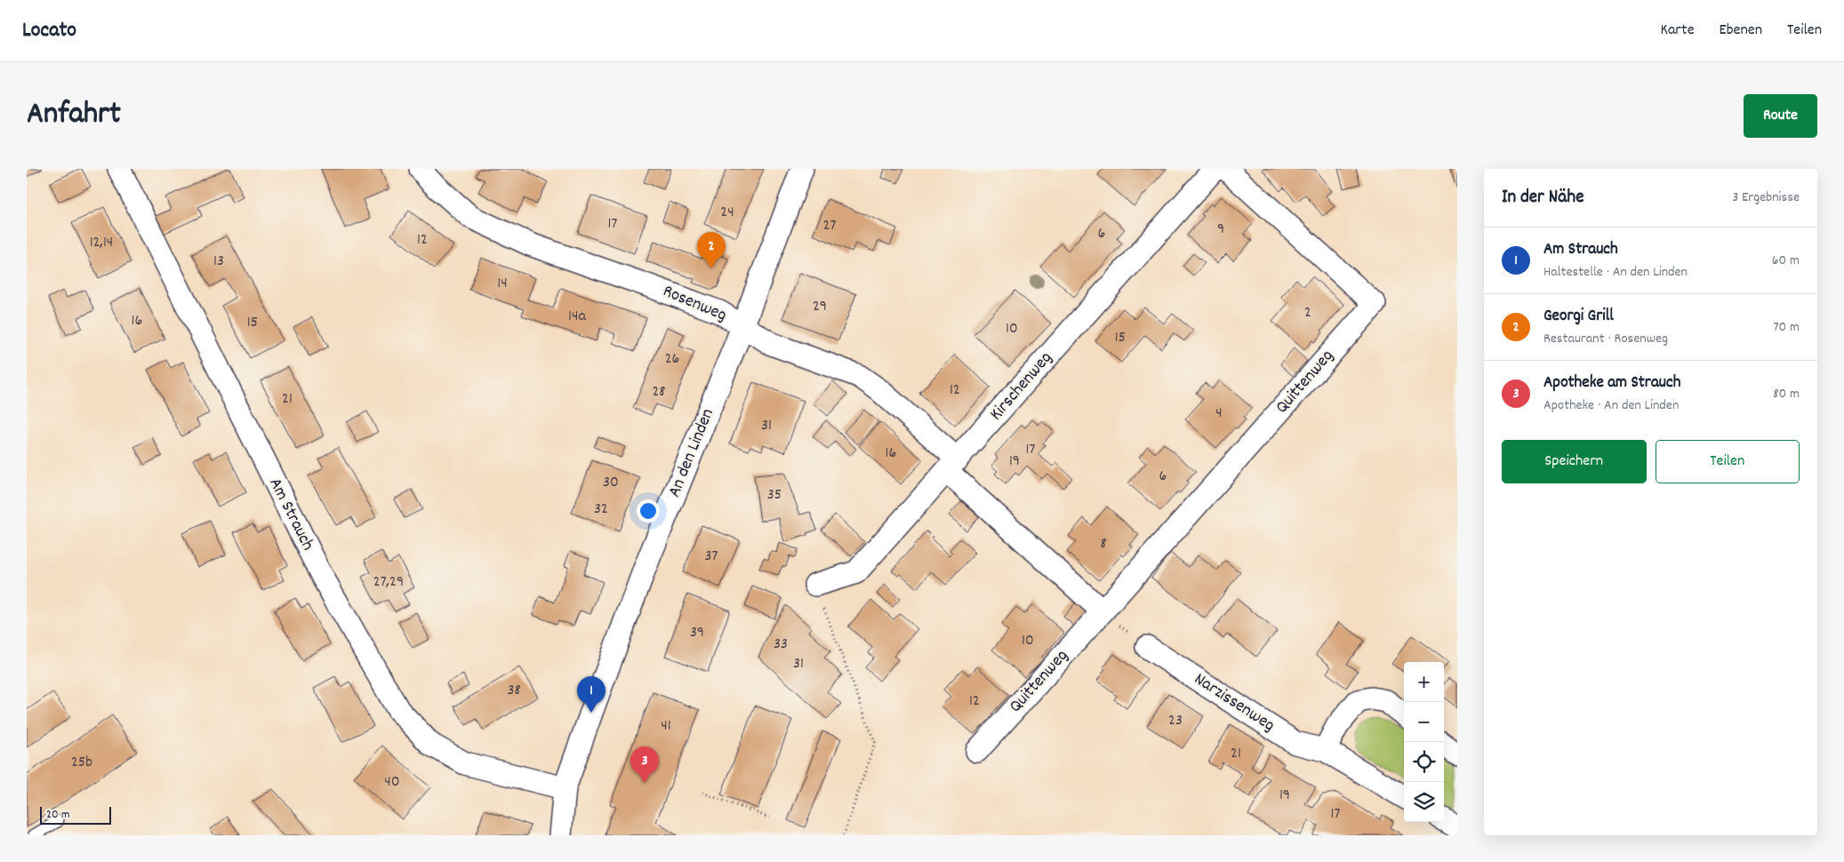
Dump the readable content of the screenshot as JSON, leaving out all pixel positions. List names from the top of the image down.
{
  "streets": {
    "street": [
      "Rosenweg",
      "Quittenweg",
      "Kirschenweg",
      "An den Linden",
      "Am Strauch",
      "Narzissenweg"
    ]
  },
  "crossings": [
    ["Rosenweg", "Kirschenweg"],
    ["Rosenweg", "An den Linden"],
    ["An den Linden", "Am Strauch"]
  ],
  "house_numbers": [
    "24",
    "17",
    "27",
    "9",
    "6",
    "12",
    "12,14",
    "13",
    "14",
    "29",
    "2",
    "14a",
    "16",
    "15",
    "10",
    "15",
    "26",
    "12",
    "28",
    "21",
    "4",
    "31",
    "17",
    "16",
    "19",
    "6",
    "30",
    "35",
    "32",
    "8",
    "37",
    "27,29",
    "39",
    "10",
    "33",
    "31",
    "38",
    "12",
    "23",
    "41",
    "21",
    "25b",
    "40",
    "19",
    "17"
  ],
  "scale_bar": "20 m",
  "page": {
    "header": "Locato",
    "nav": ["Karte", "Ebenen", "Teilen"],
    "title": "Anfahrt",
    "buttons": [
      "Route",
      ["Speichern", "Teilen"]
    ],
    "heading": ["In der Nähe", "3 Ergebnisse"],
    "list": [
      {
        "mark": "1",
        "name": "Am Strauch",
        "note": "Haltestelle · An den Linden",
        "value": "60 m"
      },
      {
        "mark": "2",
        "name": "Georgi Grill",
        "note": "Restaurant · Rosenweg",
        "value": "70 m"
      },
      {
        "mark": "3",
        "name": "Apotheke am Strauch",
        "note": "Apotheke · An den Linden",
        "value": "80 m"
      }
    ],
    "pins": ["2", "1", "3"],
    "map_buttons": ["+", "−"],
    "scale": "20 m"
  }
}
